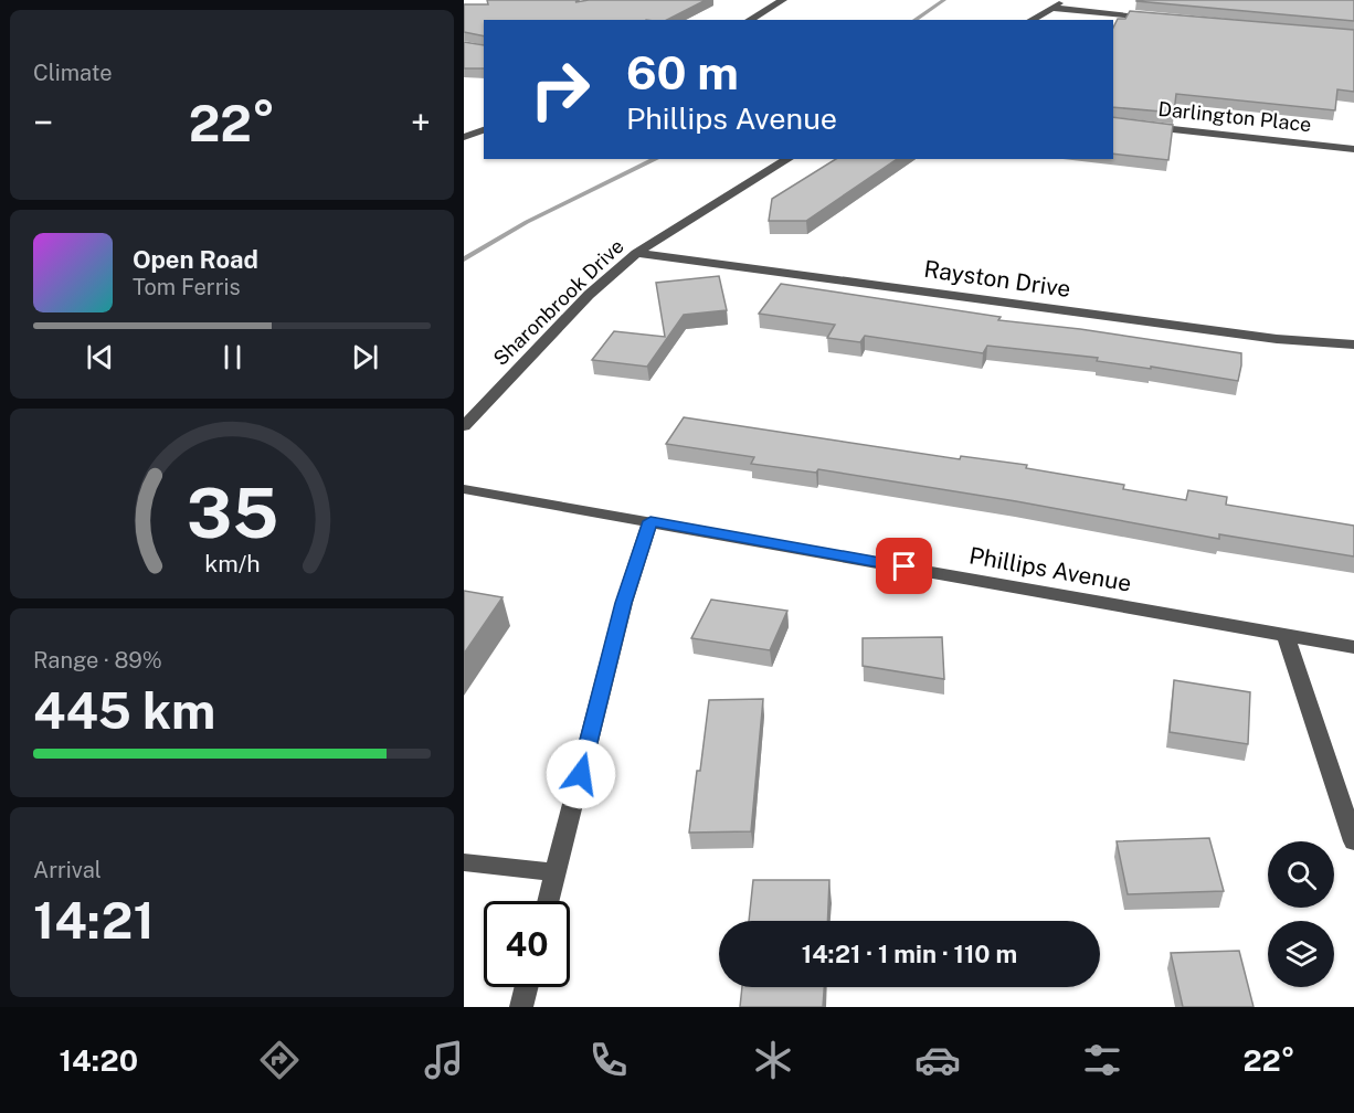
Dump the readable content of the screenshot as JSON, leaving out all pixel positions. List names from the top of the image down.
{
  "streets": {
    "street": [
      "Darlington Place",
      "Rayston Drive",
      "Sharonbrook Drive",
      "Phillips Avenue"
    ]
  },
  "crossings": [
    ["Rayston Drive", "Sharonbrook Drive"]
  ],
  "page": {
    "tile": [
      "Climate",
      ["Range · 89%", "445 km"],
      ["Arrival", "14:21"]
    ],
    "turn": ["60 m", "Phillips Avenue"],
    "heat": ["−", "22°", "+"],
    "song": ["Open Road", "Tom Ferris"],
    "limit": "40",
    "trip": "14:21 · 1 min · 110 m",
    "tabs": ["14:20", "22°"],
    "gauge": ["35", "km/h"]
  }
}
